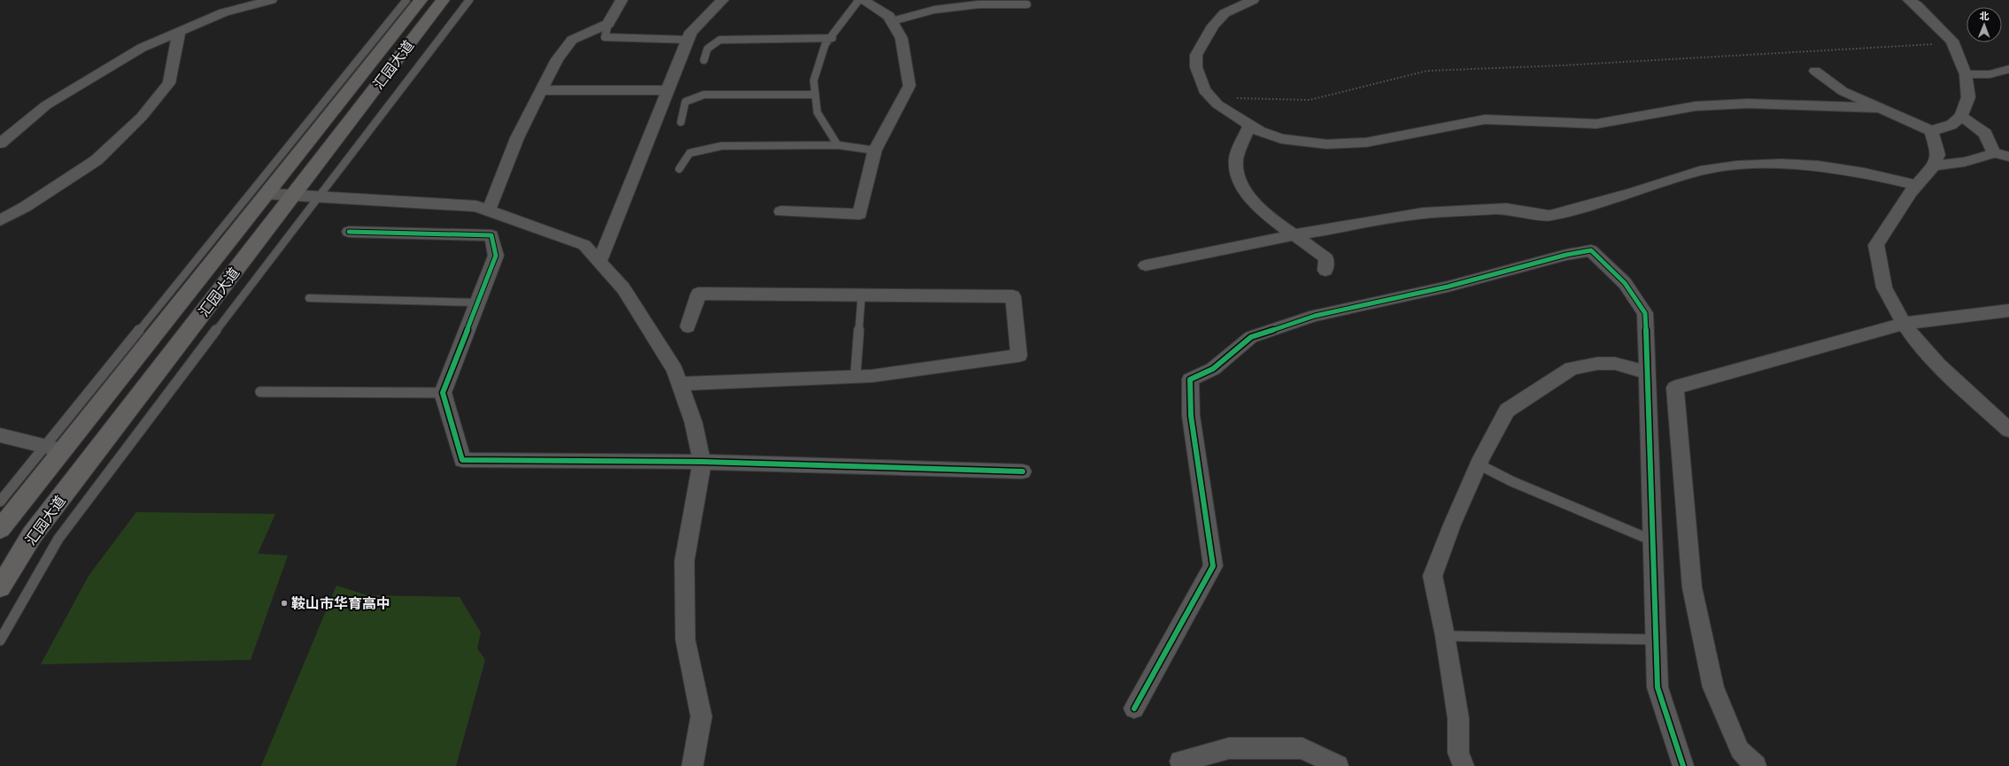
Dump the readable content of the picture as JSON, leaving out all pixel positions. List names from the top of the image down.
{
  "streets": {
    "main road": ["汇园大道"]
  },
  "places": ["鞍山市华育高中"],
  "north": "top"
}
